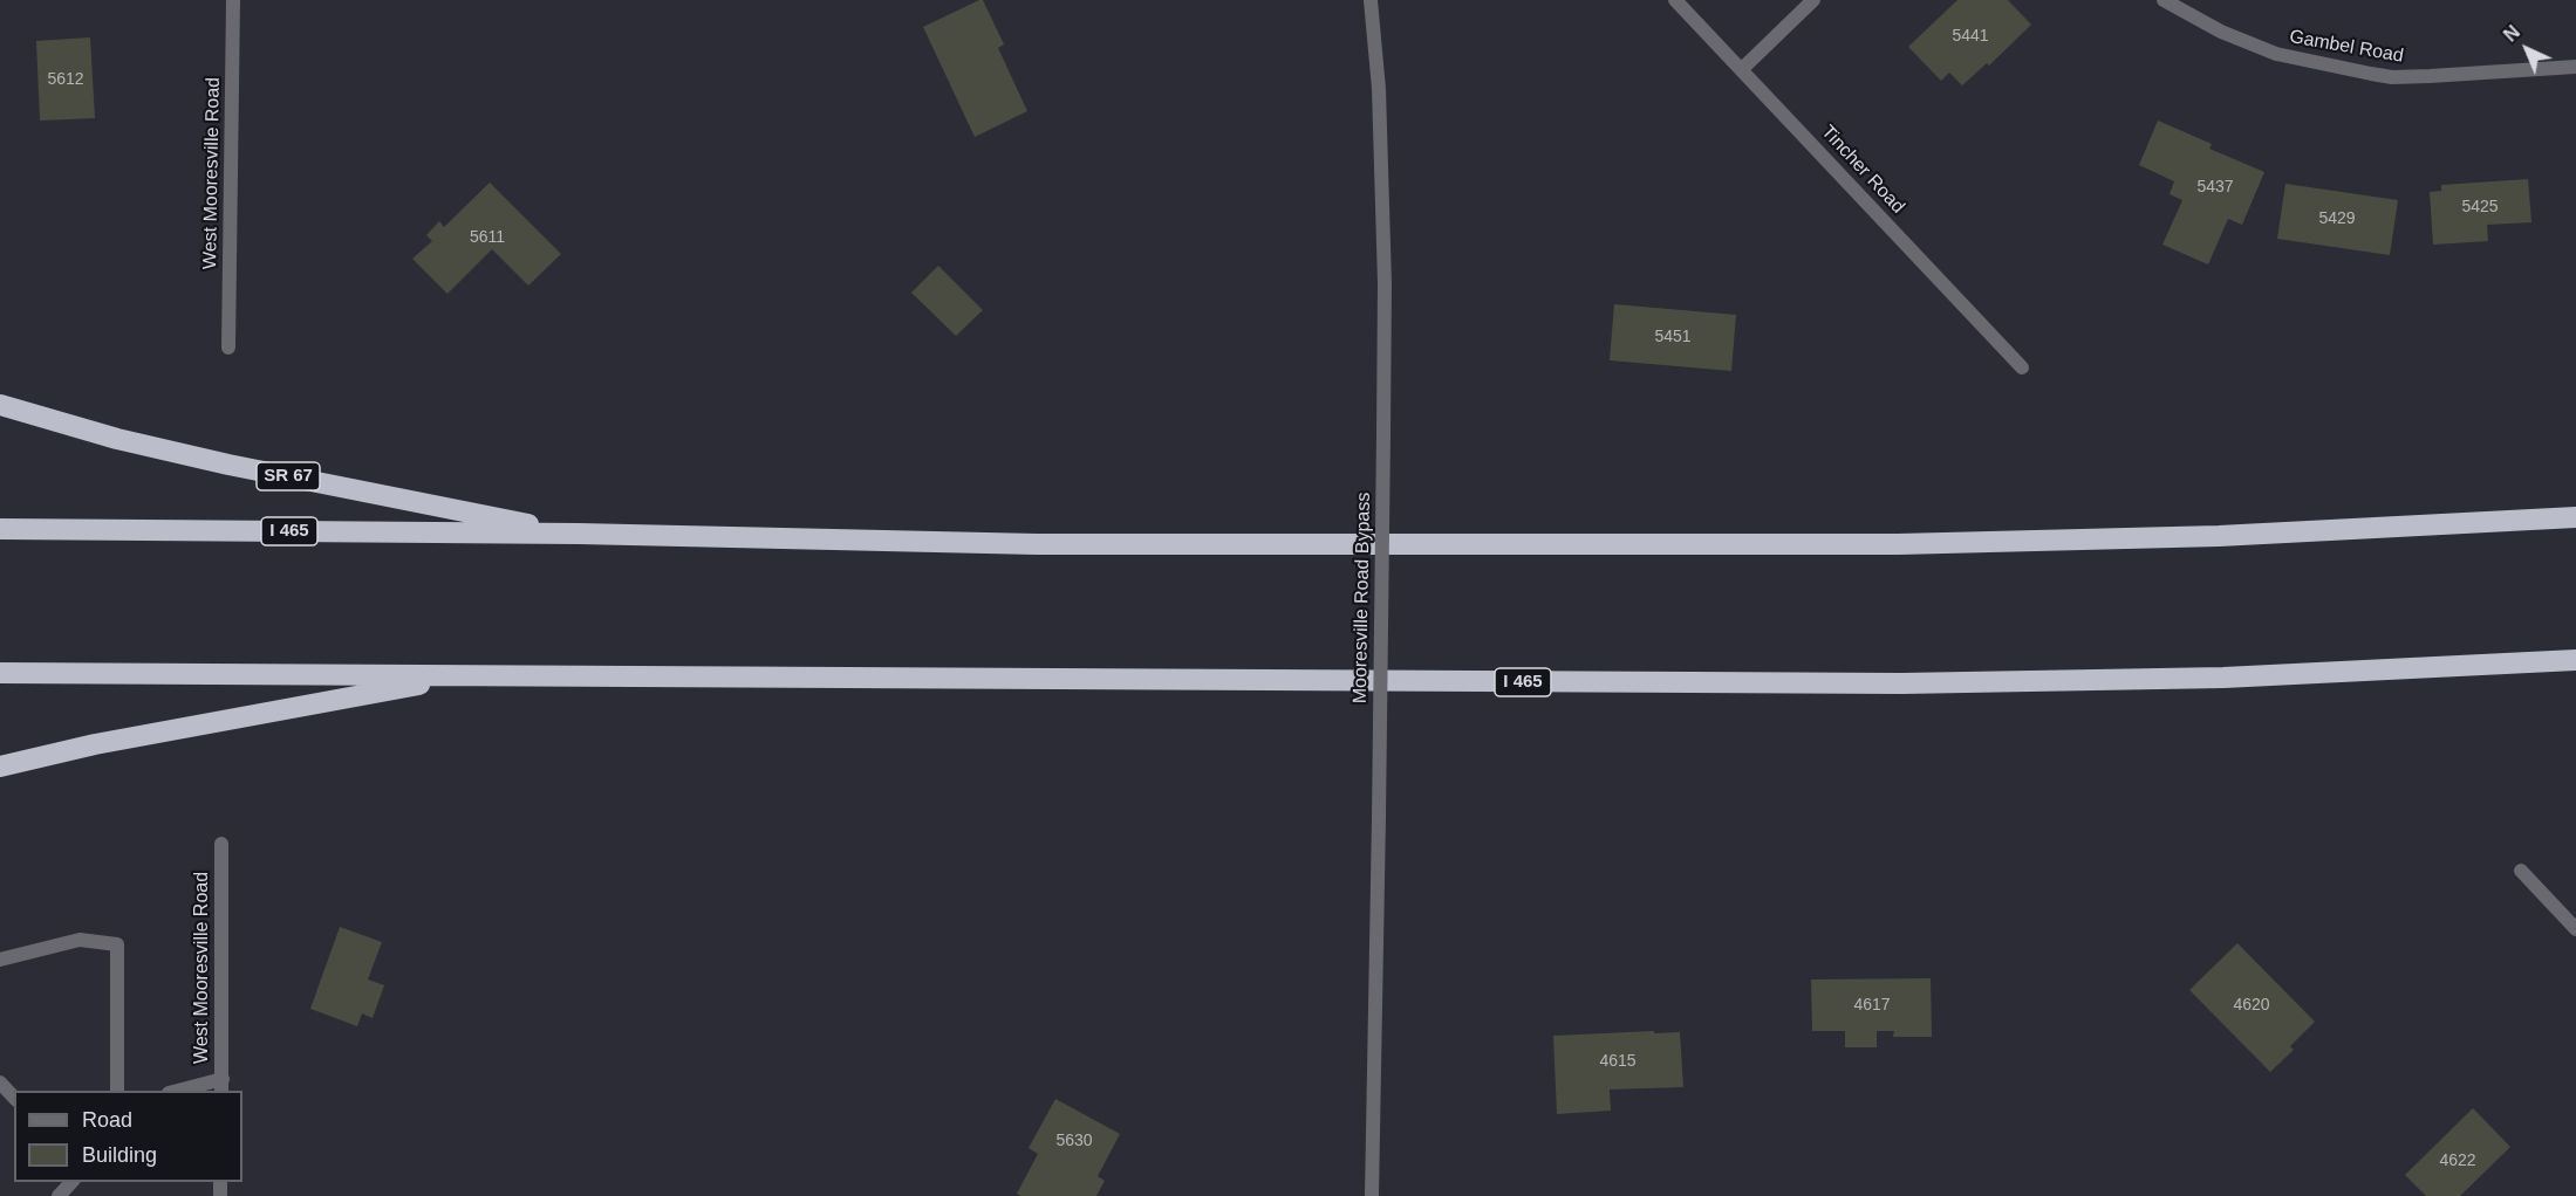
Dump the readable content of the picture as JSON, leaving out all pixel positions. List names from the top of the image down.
{
  "streets": {
    "highway": ["SR 67", "I 465"],
    "street": [
      "Gambel Road",
      "Tincher Road",
      "West Mooresville Road",
      "Mooresville Road Bypass"
    ]
  },
  "crossings": [
    ["SR 67", "I 465"]
  ],
  "house_numbers": [
    "5441",
    "5612",
    "5437",
    "5425",
    "5429",
    "5611",
    "5451",
    "4617",
    "4620",
    "4615",
    "5630",
    "4622"
  ],
  "legend": ["Road", "Building"],
  "north": "top left"
}
